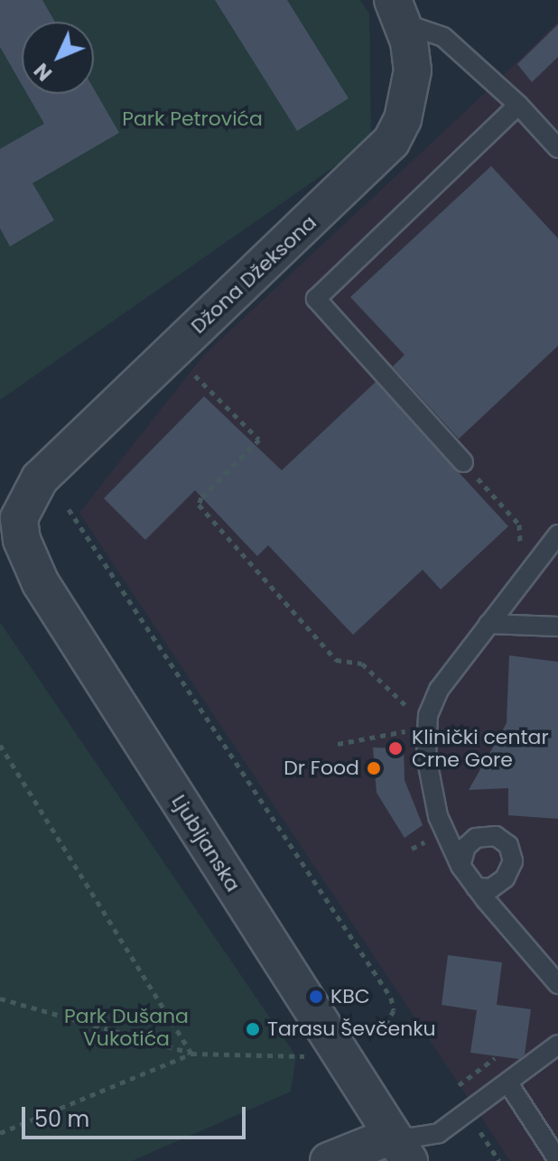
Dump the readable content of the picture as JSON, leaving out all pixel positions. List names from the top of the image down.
{
  "streets": {
    "street": ["Džona Džeksona", "Ljubljanska"]
  },
  "crossings": [
    ["Džona Džeksona", "Ljubljanska"]
  ],
  "parks": ["Park Petrovića", "Park Dušana Vukotića"],
  "places": [
    "Klinički centar Crne Gore",
    "Dr Food",
    "KBC",
    "Tarasu Ševčenku"
  ],
  "scale_bar": "50 m",
  "north": "bottom left"
}
